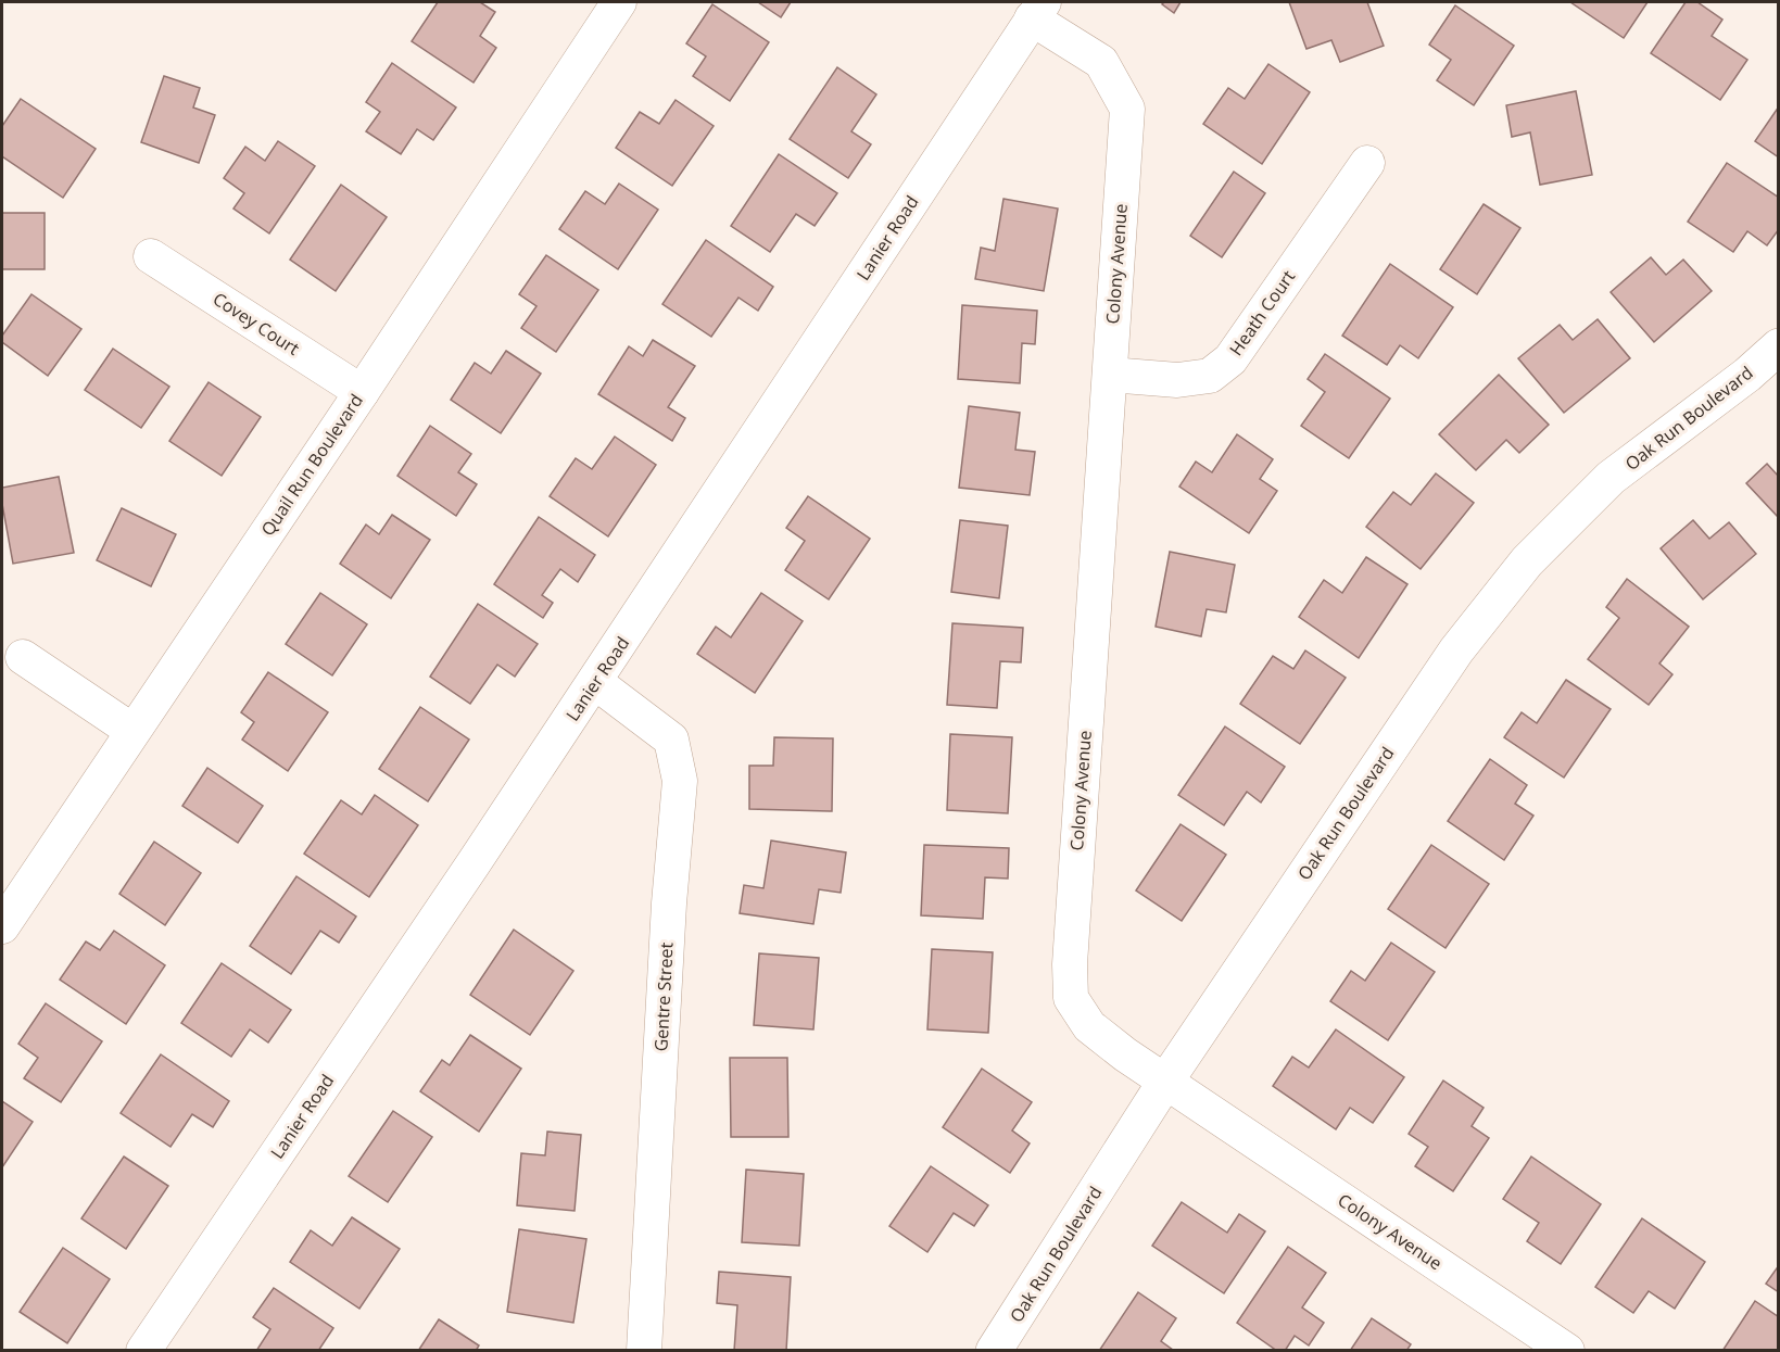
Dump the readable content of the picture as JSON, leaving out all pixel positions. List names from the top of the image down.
{
  "streets": {
    "street": [
      "Lanier Road",
      "Colony Avenue",
      "Heath Court",
      "Covey Court",
      "Oak Run Boulevard",
      "Quail Run Boulevard",
      "Gentre Street"
    ]
  },
  "crossings": [
    ["Lanier Road", "Colony Avenue"],
    ["Lanier Road", "Gentre Street"],
    ["Colony Avenue", "Heath Court"],
    ["Colony Avenue", "Oak Run Boulevard"],
    ["Covey Court", "Quail Run Boulevard"]
  ]
}
